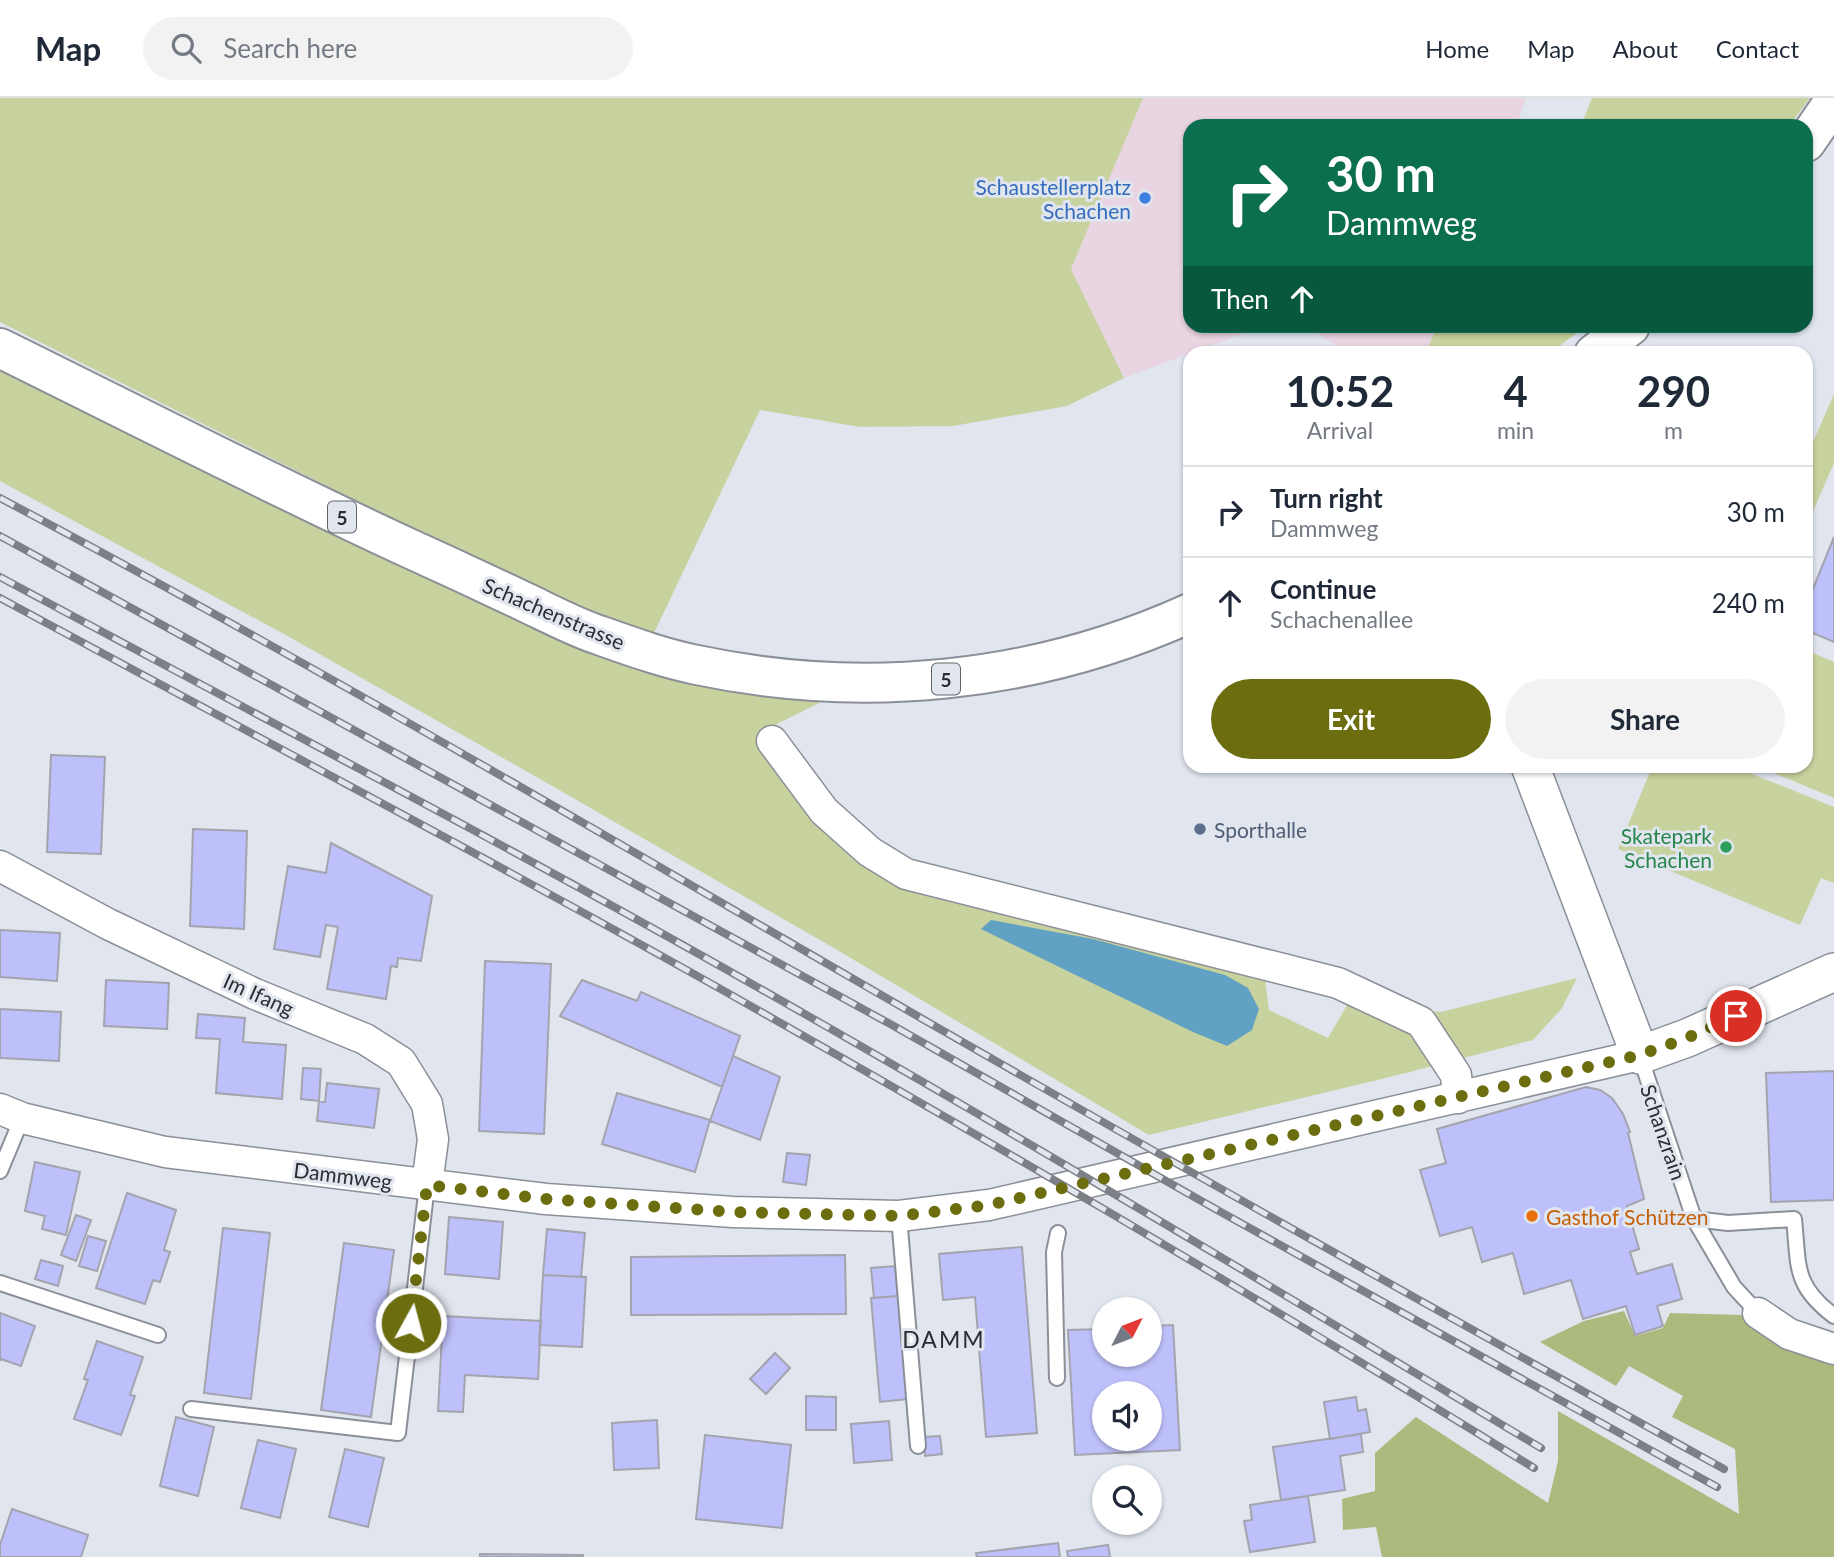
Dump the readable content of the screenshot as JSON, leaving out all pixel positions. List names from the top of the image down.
{
  "streets": {
    "main road": ["5", "Schachenstrasse"],
    "street": ["Im Ifang", "Schanzrain", "Dammweg"]
  },
  "crossings": [
    ["Im Ifang", "Dammweg"],
    ["Schanzrain", "Dammweg"]
  ],
  "districts": ["DAMM"],
  "places": [
    "Schaustellerplatz Schachen",
    "Sporthalle",
    "Skatepark Schachen",
    "Gasthof Schützen"
  ],
  "north": "top right",
  "page": {
    "header": "Map",
    "search": "Search here",
    "nav": [
      "Home",
      "Map",
      "About",
      "Contact"
    ],
    "turn": ["30 m", "Dammweg"],
    "then": "Then",
    "eta": [
      "10:52",
      "Arrival",
      "4",
      "min",
      "290",
      "m"
    ],
    "list": [
      {
        "name": "Turn right",
        "note": "Dammweg",
        "value": "30 m"
      },
      {
        "name": "Continue",
        "note": "Schachenallee",
        "value": "240 m"
      }
    ],
    "buttons": ["Exit", "Share"]
  }
}
